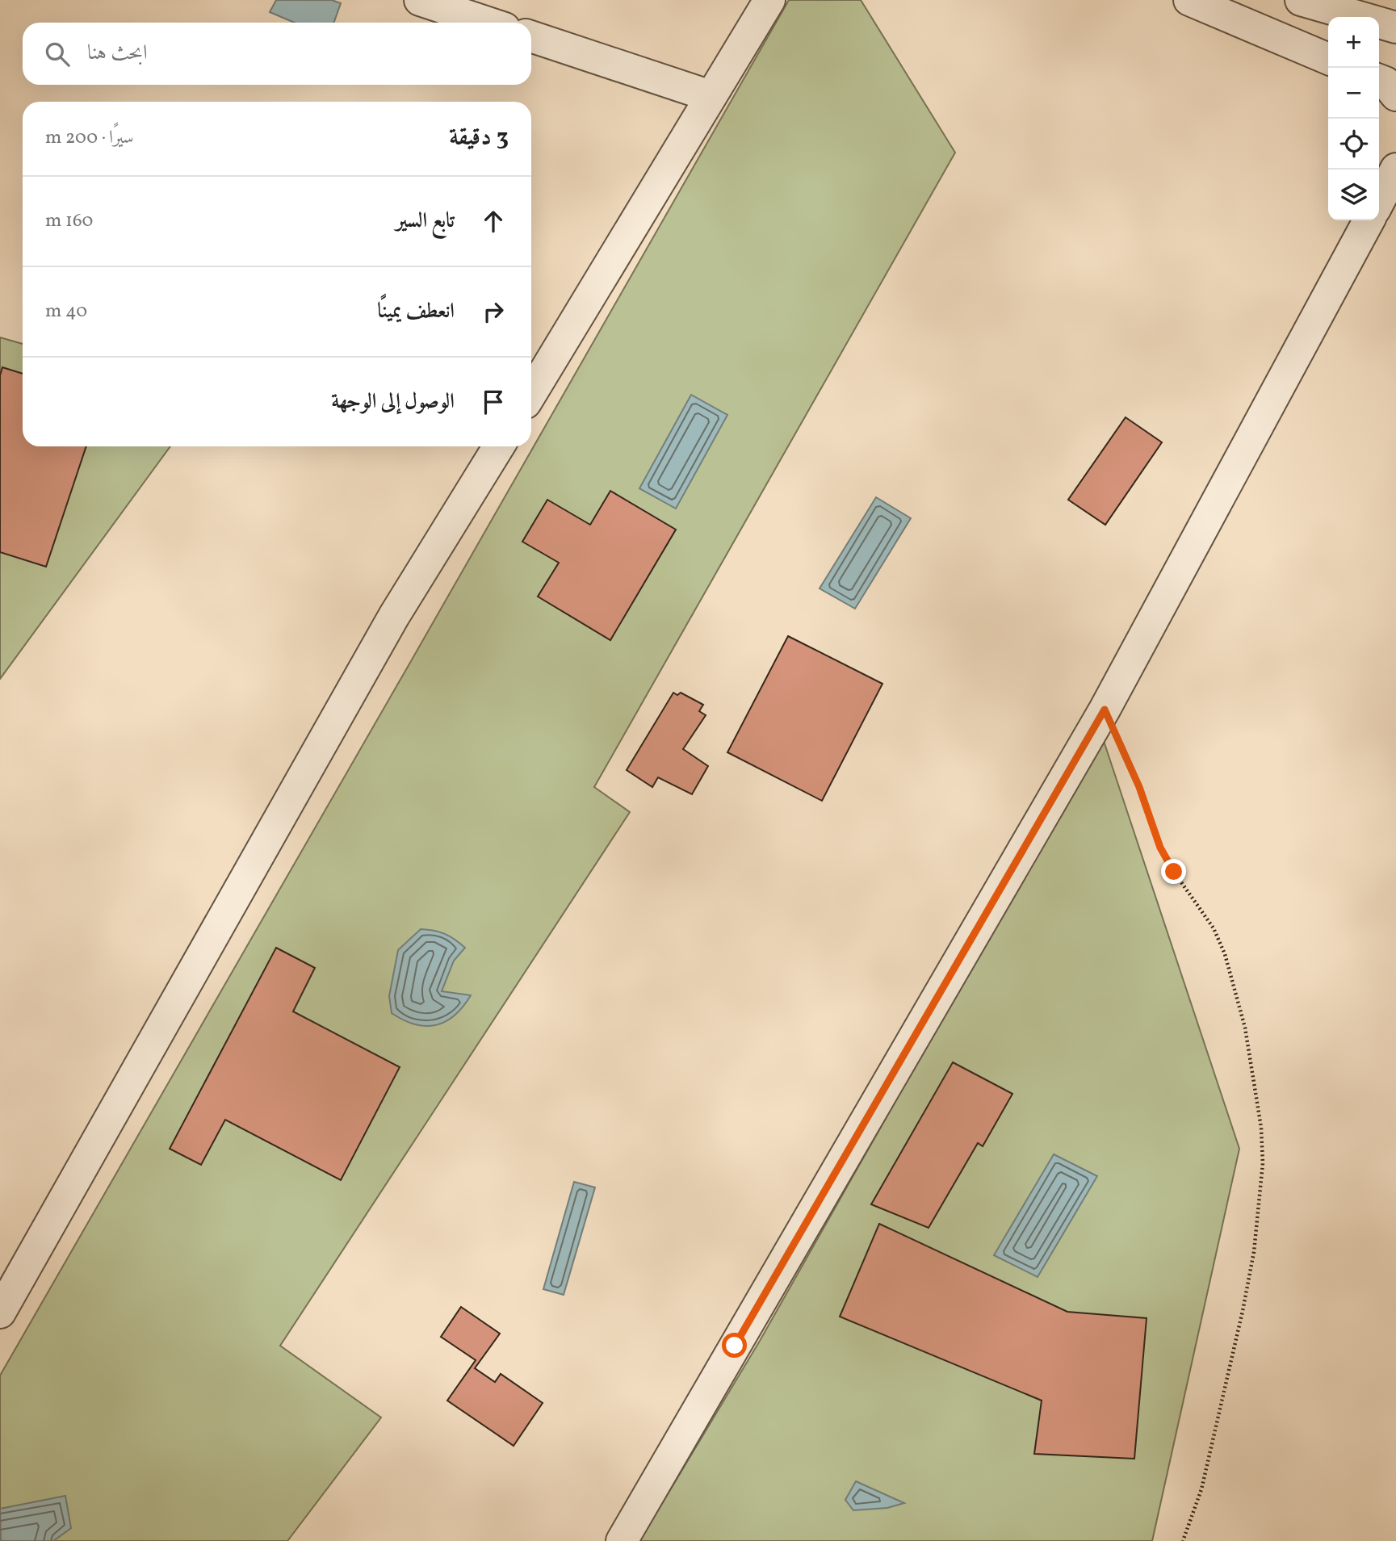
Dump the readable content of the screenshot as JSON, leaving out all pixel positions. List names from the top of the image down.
{
  "page": {
    "map_buttons": ["+", "−"],
    "search": "ابحث هنا",
    "heading": ["3 دقيقة", "سيرًا · 200 m"],
    "list": [
      ["تابع السير", "160 m"],
      ["انعطف يمينًا", "40 m"],
      "الوصول إلى الوجهة"
    ]
  }
}
